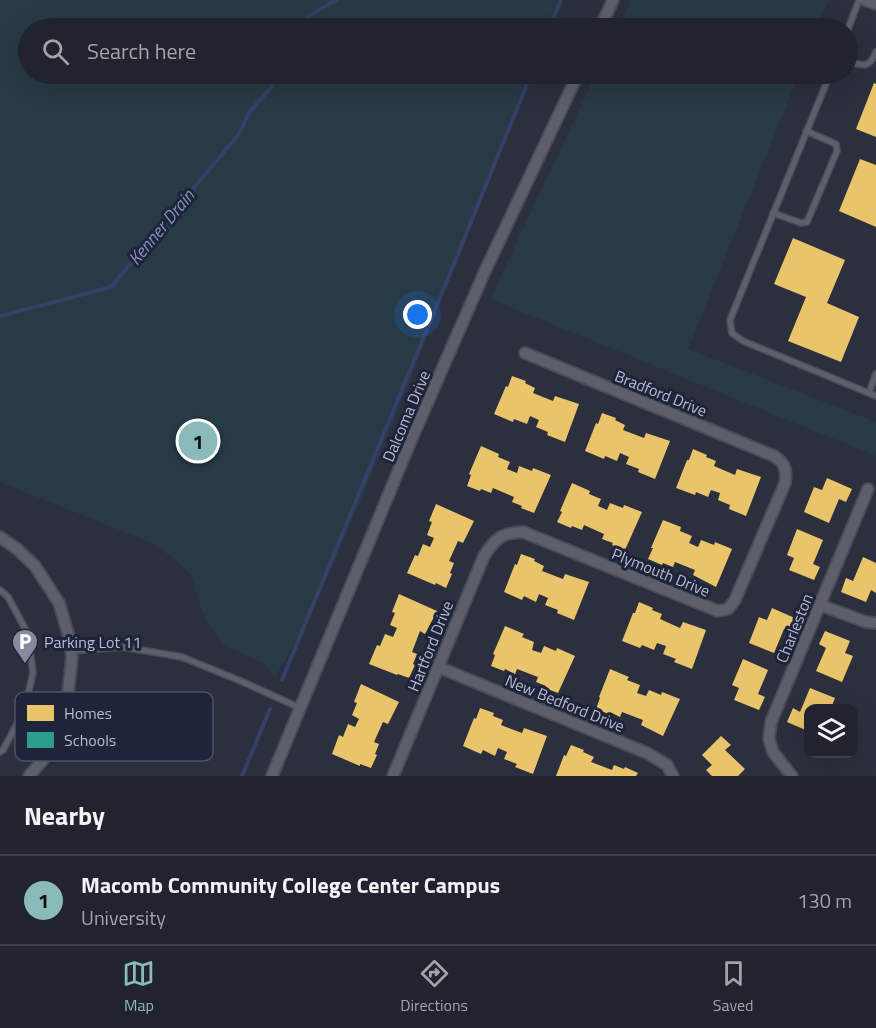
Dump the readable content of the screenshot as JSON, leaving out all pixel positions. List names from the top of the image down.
{
  "streets": {
    "street": [
      "Bradford Drive",
      "Dalcoma Drive",
      "Plymouth Drive",
      "Charleston",
      "Hartford Drive",
      "New Bedford Drive"
    ]
  },
  "crossings": [
    ["Bradford Drive", "Plymouth Drive"],
    ["Plymouth Drive", "Hartford Drive"],
    ["Hartford Drive", "New Bedford Drive"]
  ],
  "water": ["Kenner Drain"],
  "places": {
    "parking": ["Parking Lot 11"]
  },
  "legend": ["Homes", "Schools"],
  "page": {
    "search": "Search here",
    "pins": "1",
    "heading": "Nearby",
    "list": [
      {
        "mark": "1",
        "name": "Macomb Community College Center Campus",
        "note": "University",
        "value": "130 m"
      }
    ],
    "nav": ["Map", "Directions", "Saved"]
  }
}
